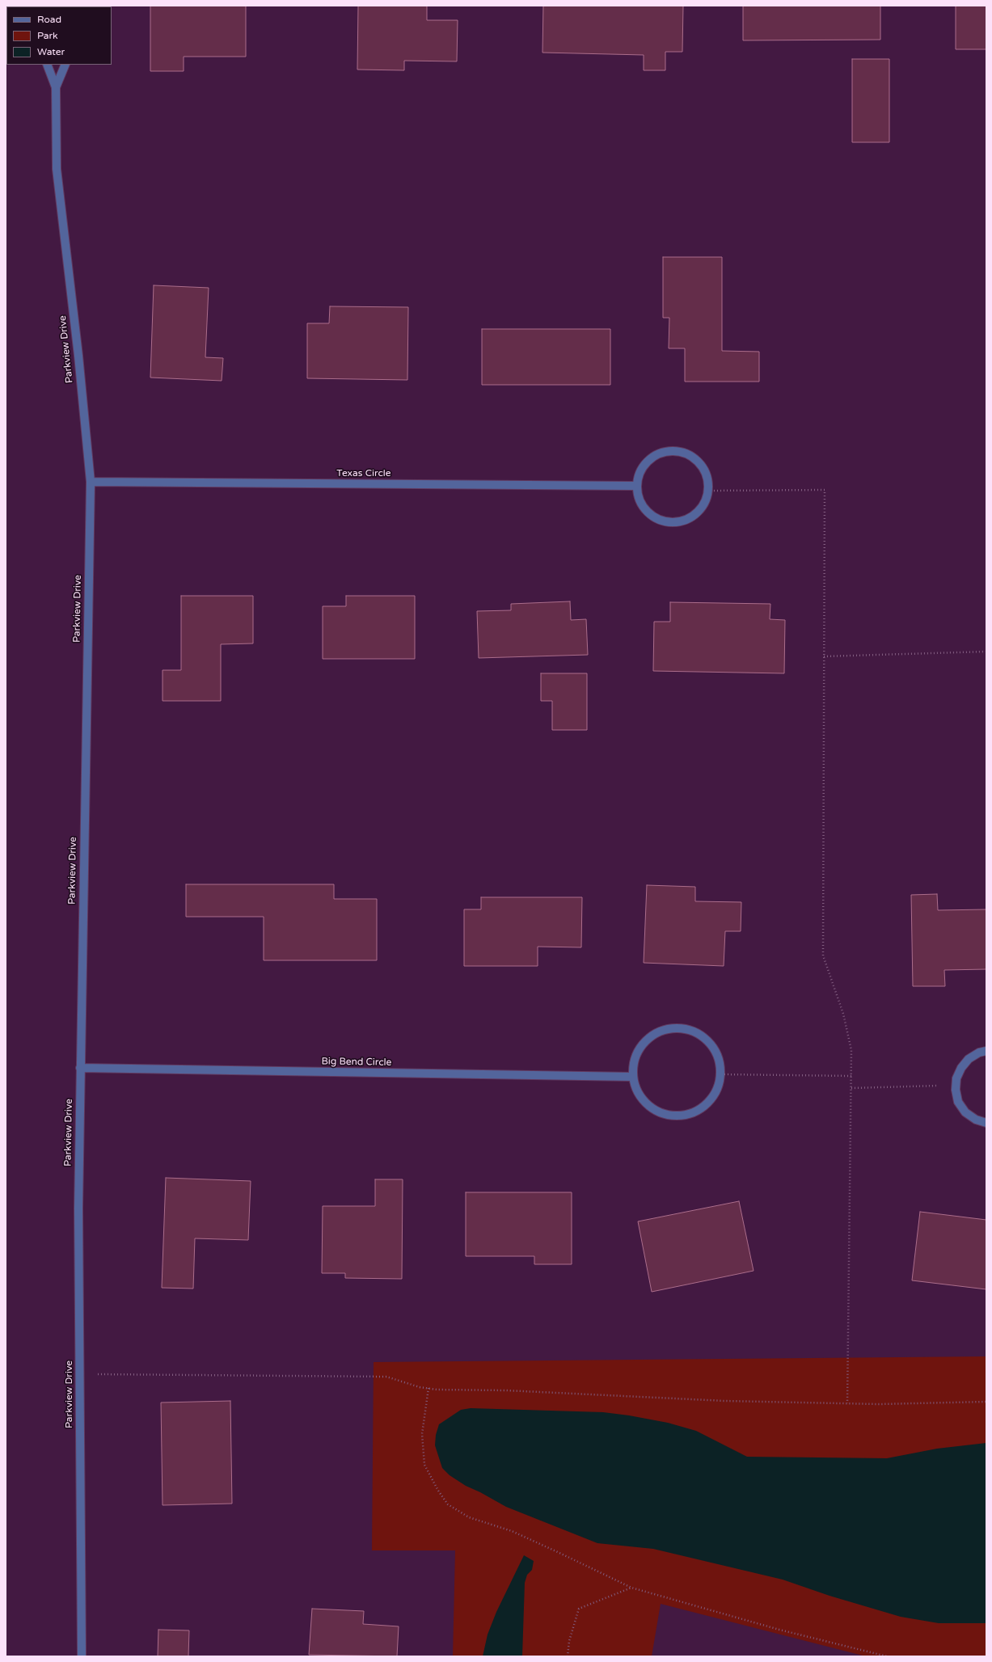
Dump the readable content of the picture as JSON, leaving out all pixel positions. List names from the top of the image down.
{
  "streets": {
    "street": ["Parkview Drive", "Texas Circle", "Big Bend Circle"]
  },
  "crossings": [
    ["Parkview Drive", "Texas Circle"],
    ["Parkview Drive", "Big Bend Circle"]
  ],
  "legend": ["Road", "Park", "Water"]
}
